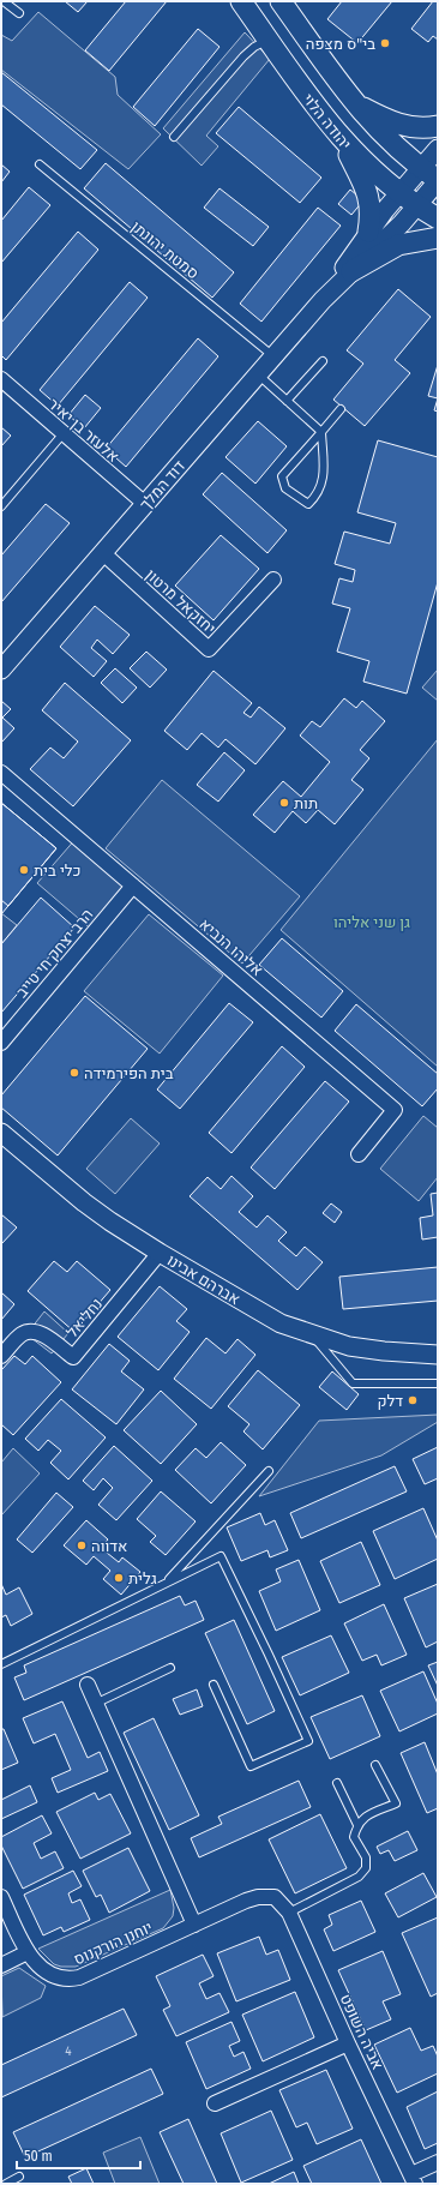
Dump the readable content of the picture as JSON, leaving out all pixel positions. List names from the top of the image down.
{
  "streets": {
    "main road": ["יהודה הלוי"],
    "street": [
      "אלעזר בן יאיר",
      "דוד המלך",
      "יחזקאל מרטון",
      "אליהו הנביא",
      "הרב יצחק חי טייב",
      "אברהם אבינו",
      "נחליאל",
      "יוחנן הורקנוס",
      "אביה השופט"
    ],
    "lane": ["סמטת יהונתן"]
  },
  "crossings": [
    ["יהודה הלוי", "דוד המלך"],
    ["סמטת יהונתן", "דוד המלך"],
    ["אלעזר בן יאיר", "דוד המלך"],
    ["דוד המלך", "יחזקאל מרטון"],
    ["אליהו הנביא", "הרב יצחק חי טייב"],
    ["אברהם אבינו", "נחליאל"],
    ["יוחנן הורקנוס", "אביה השופט"]
  ],
  "parks": ["גן שני אליהו"],
  "places": [
    "בי\"ס מצפה",
    "תות",
    "כלי בית",
    "בית הפירמידה",
    "דלק",
    "אדווה",
    "גלית"
  ],
  "house_numbers": ["4"],
  "scale_bar": "50 m"
}
